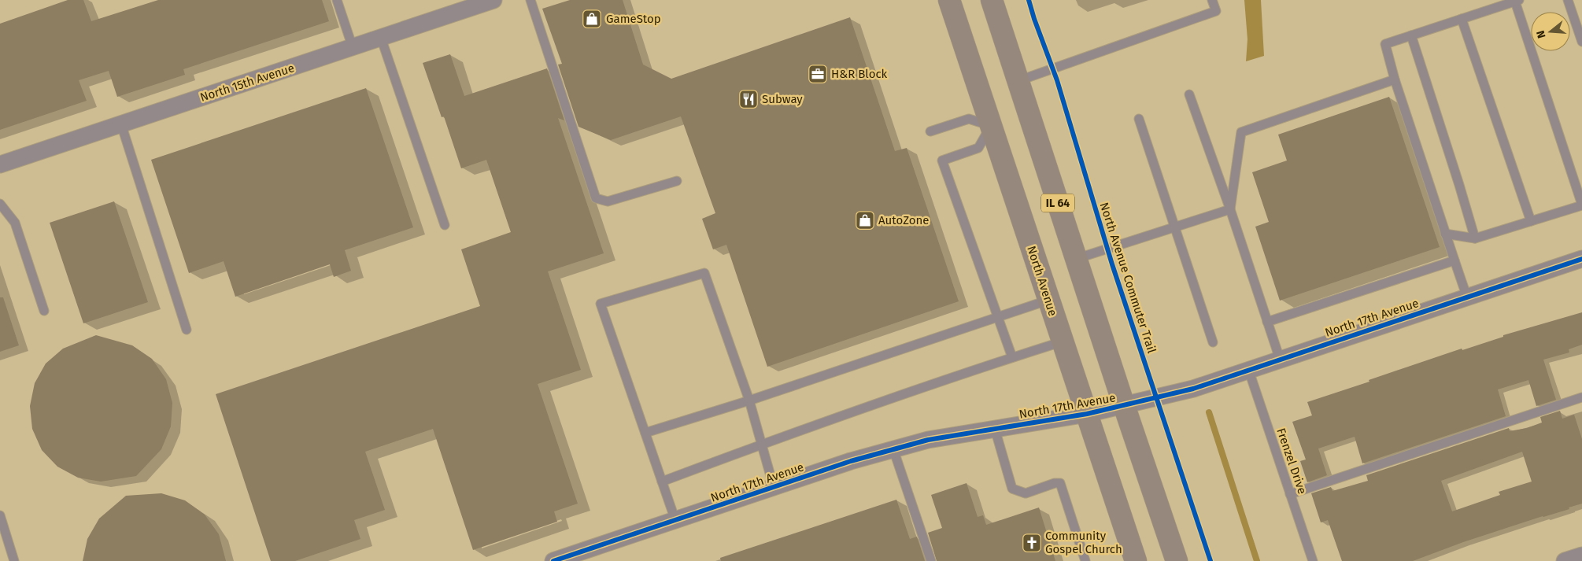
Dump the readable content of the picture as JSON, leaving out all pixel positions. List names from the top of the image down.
{
  "streets": {
    "main road": ["IL 64", "North Avenue"],
    "street": ["North 15th Avenue", "North 17th Avenue"],
    "lane": ["Frenzel Drive"],
    "cycle path": ["North Avenue Commuter Trail"]
  },
  "crossings": [
    ["IL 64", "North 17th Avenue"],
    ["North Avenue", "North 17th Avenue"],
    ["North 17th Avenue", "Frenzel Drive"]
  ],
  "places": {
    "shop": ["GameStop", "AutoZone"],
    "office": ["H&R Block"],
    "restaurant": ["Subway"],
    "church": ["Community Gospel Church"]
  },
  "north": "left"
}
